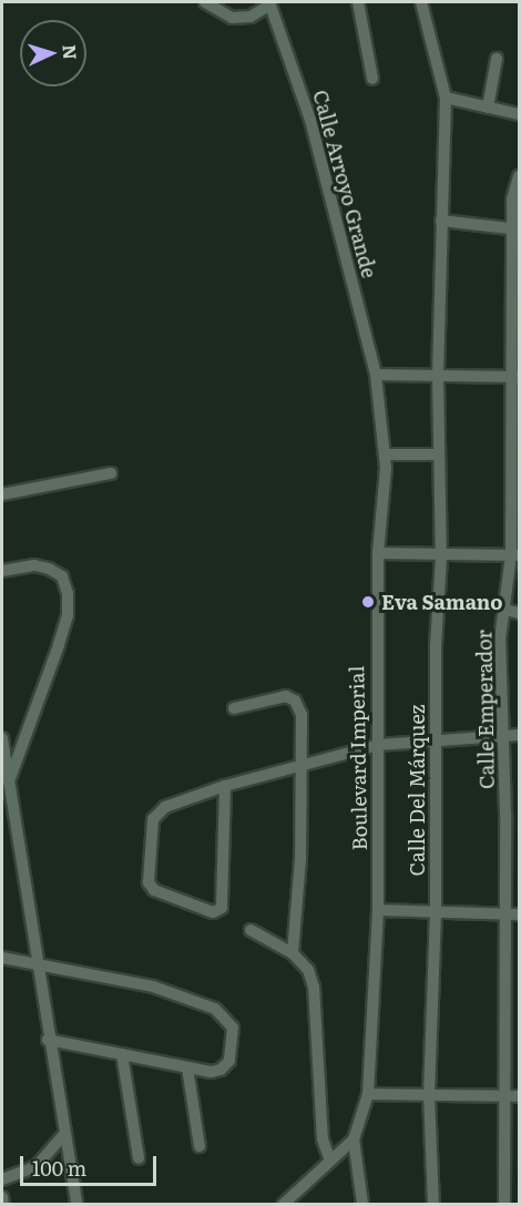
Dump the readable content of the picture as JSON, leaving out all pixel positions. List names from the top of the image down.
{
  "streets": {
    "street": [
      "Calle Arroyo Grande",
      "Calle Emperador",
      "Boulevard Imperial",
      "Calle Del Márquez"
    ]
  },
  "crossings": [
    ["Calle Arroyo Grande", "Boulevard Imperial"]
  ],
  "places": ["Eva Samano"],
  "scale_bar": "100 m",
  "north": "right"
}
